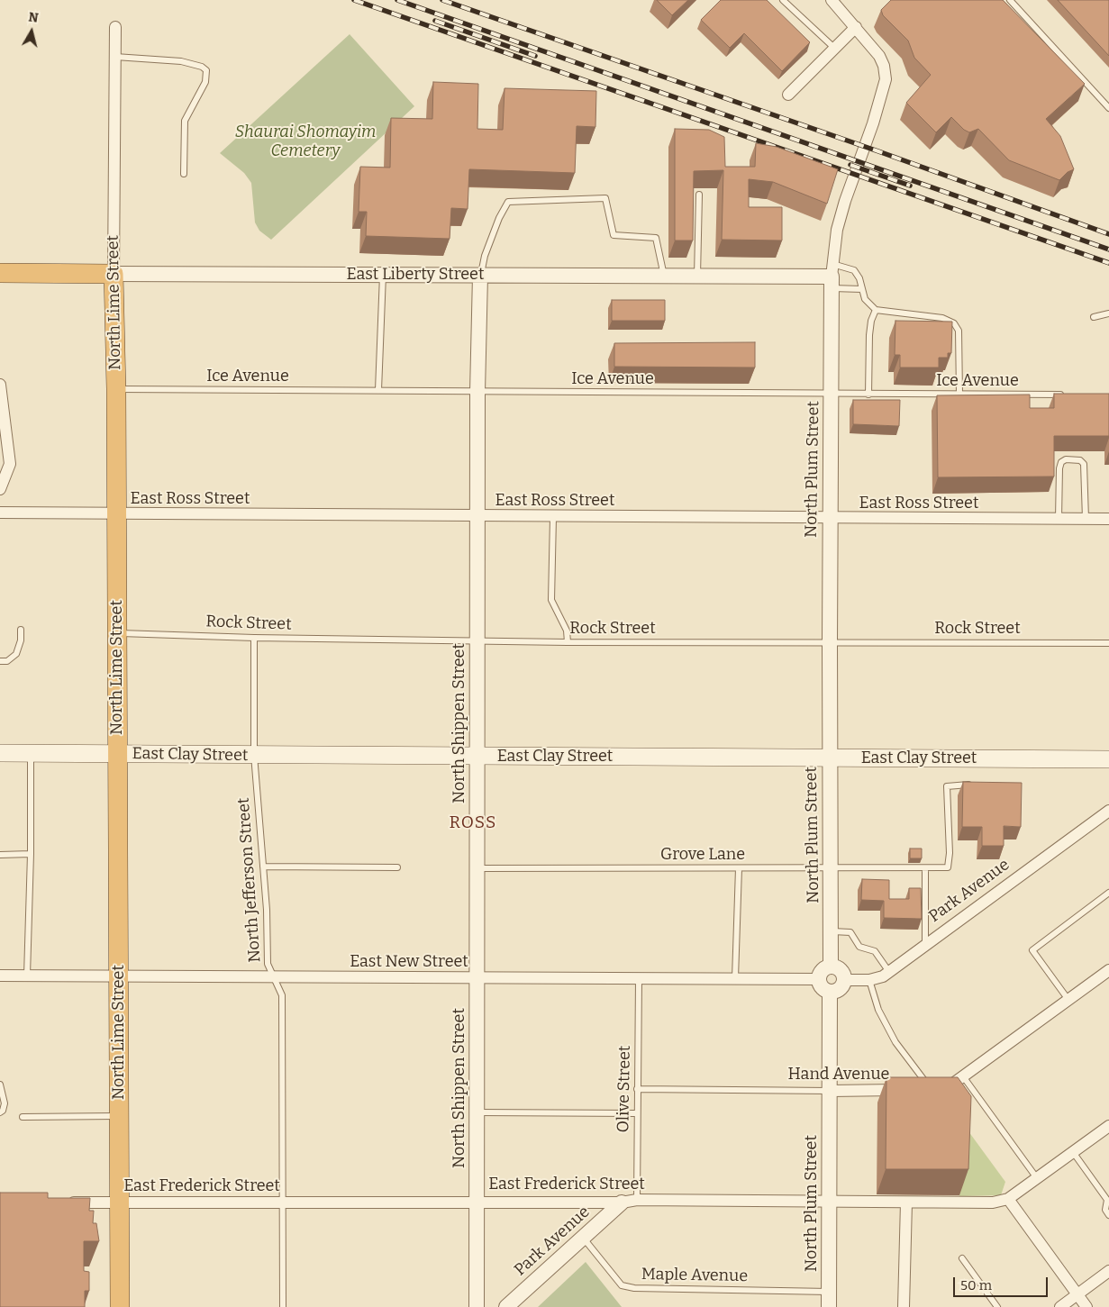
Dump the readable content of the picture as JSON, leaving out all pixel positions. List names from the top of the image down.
{
  "streets": {
    "highway": ["East Liberty Street", "North Lime Street"],
    "main road": ["East Clay Street"],
    "street": [
      "North Plum Street",
      "East Ross Street",
      "North Shippen Street",
      "Park Avenue",
      "East New Street",
      "Hand Avenue",
      "East Frederick Street"
    ],
    "lane": [
      "Ice Avenue",
      "Rock Street",
      "Grove Lane",
      "North Jefferson Street",
      "Olive Street",
      "Maple Avenue"
    ]
  },
  "crossings": [
    ["East Liberty Street", "North Lime Street"],
    ["East Liberty Street", "North Plum Street"],
    ["East Liberty Street", "North Shippen Street"],
    ["North Lime Street", "Ice Avenue"],
    ["North Lime Street", "East Ross Street"],
    ["North Lime Street", "Rock Street"],
    ["North Lime Street", "East Clay Street"],
    ["North Lime Street", "East New Street"],
    ["North Lime Street", "East Frederick Street"],
    ["Ice Avenue", "North Plum Street"],
    ["Ice Avenue", "North Shippen Street"],
    ["North Plum Street", "East Ross Street"],
    ["North Plum Street", "Rock Street"],
    ["North Plum Street", "East Clay Street"],
    ["North Plum Street", "Grove Lane"],
    ["North Plum Street", "Park Avenue"],
    ["North Plum Street", "East New Street"],
    ["North Plum Street", "Hand Avenue"],
    ["North Plum Street", "East Frederick Street"],
    ["North Plum Street", "Maple Avenue"],
    ["East Ross Street", "North Shippen Street"],
    ["Rock Street", "North Shippen Street"],
    ["Rock Street", "North Jefferson Street"],
    ["North Shippen Street", "East Clay Street"],
    ["North Shippen Street", "Grove Lane"],
    ["North Shippen Street", "East New Street"],
    ["North Shippen Street", "East Frederick Street"],
    ["East Clay Street", "North Jefferson Street"],
    ["North Jefferson Street", "East New Street"],
    ["North Jefferson Street", "East Frederick Street"],
    ["Park Avenue", "East New Street"],
    ["Park Avenue", "East Frederick Street"],
    ["Park Avenue", "Maple Avenue"],
    ["East New Street", "Olive Street"],
    ["Hand Avenue", "Olive Street"],
    ["Olive Street", "East Frederick Street"]
  ],
  "districts": ["ROSS"],
  "parks": ["Shaurai Shomayim Cemetery"],
  "scale_bar": "50 m",
  "north": "top"
}
